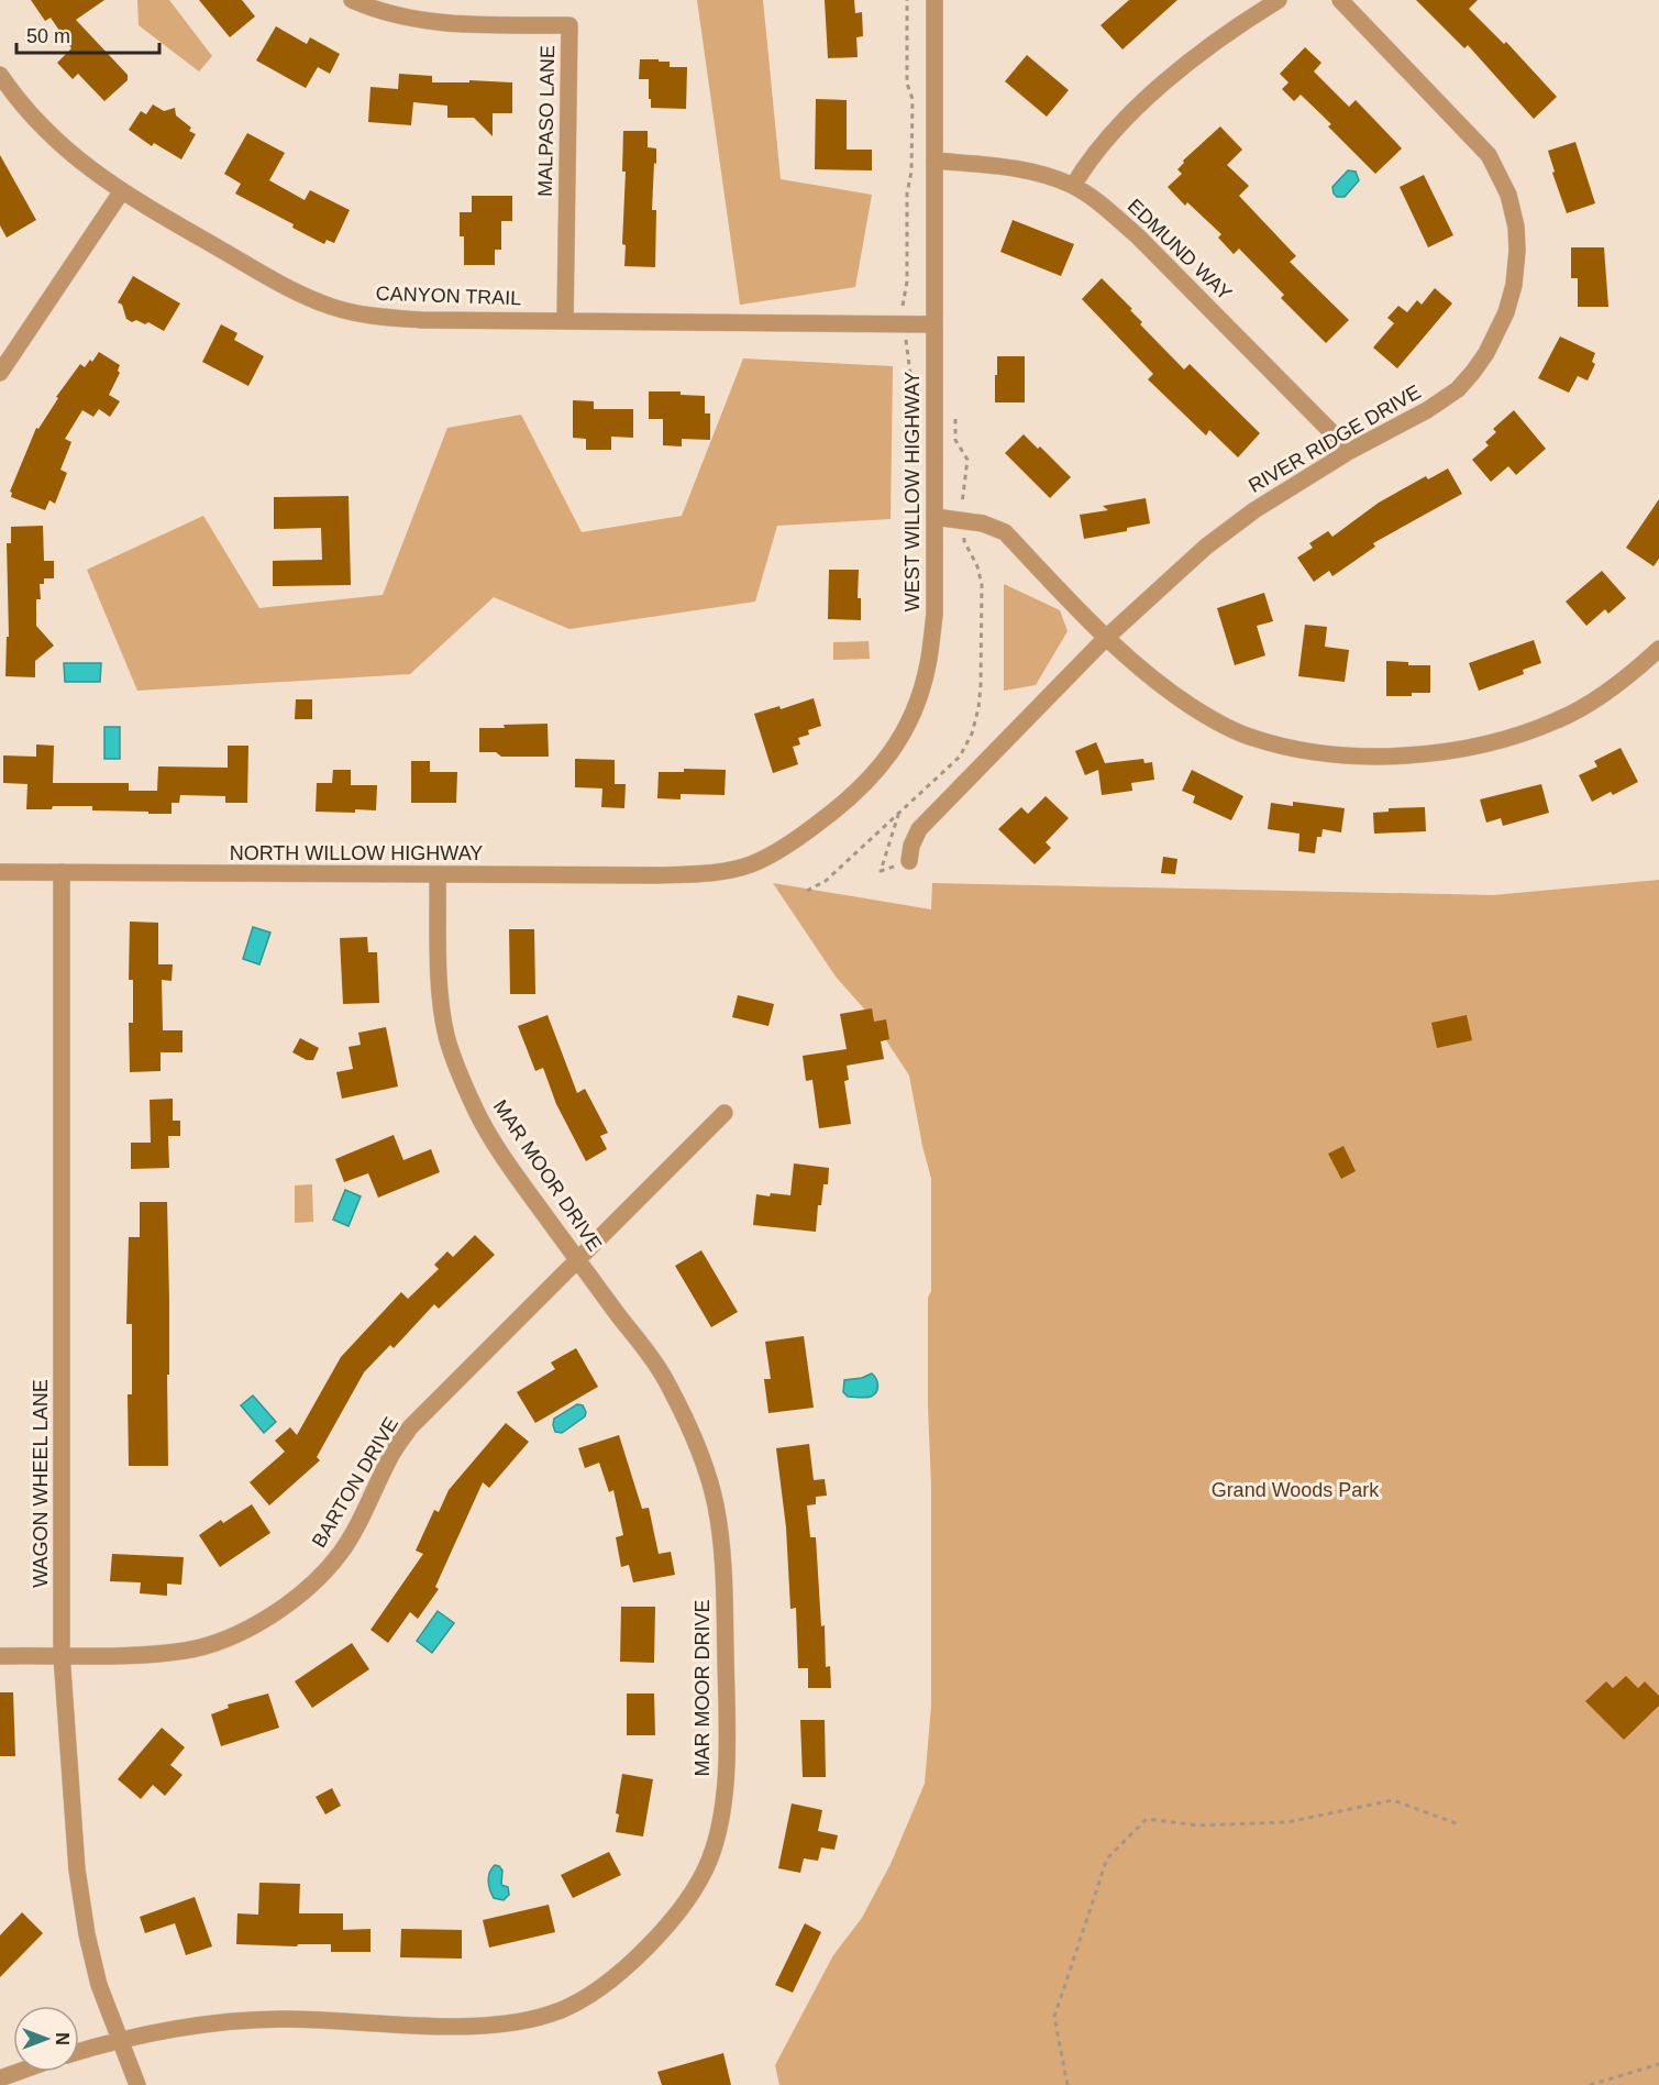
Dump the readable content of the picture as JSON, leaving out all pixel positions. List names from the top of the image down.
{
  "streets": {
    "street": [
      "MALPASO LANE",
      "EDMUND WAY",
      "CANYON TRAIL",
      "RIVER RIDGE DRIVE",
      "WEST WILLOW HIGHWAY",
      "NORTH WILLOW HIGHWAY",
      "MAR MOOR DRIVE",
      "BARTON DRIVE",
      "WAGON WHEEL LANE"
    ]
  },
  "crossings": [
    ["MALPASO LANE", "CANYON TRAIL"],
    ["EDMUND WAY", "RIVER RIDGE DRIVE"],
    ["EDMUND WAY", "WEST WILLOW HIGHWAY"],
    ["CANYON TRAIL", "WEST WILLOW HIGHWAY"],
    ["WEST WILLOW HIGHWAY", "NORTH WILLOW HIGHWAY"],
    ["NORTH WILLOW HIGHWAY", "MAR MOOR DRIVE"],
    ["NORTH WILLOW HIGHWAY", "WAGON WHEEL LANE"],
    ["MAR MOOR DRIVE", "BARTON DRIVE"],
    ["MAR MOOR DRIVE", "WAGON WHEEL LANE"],
    ["BARTON DRIVE", "WAGON WHEEL LANE"]
  ],
  "parks": ["Grand Woods Park"],
  "scale_bar": "50 m",
  "north": "right"
}
